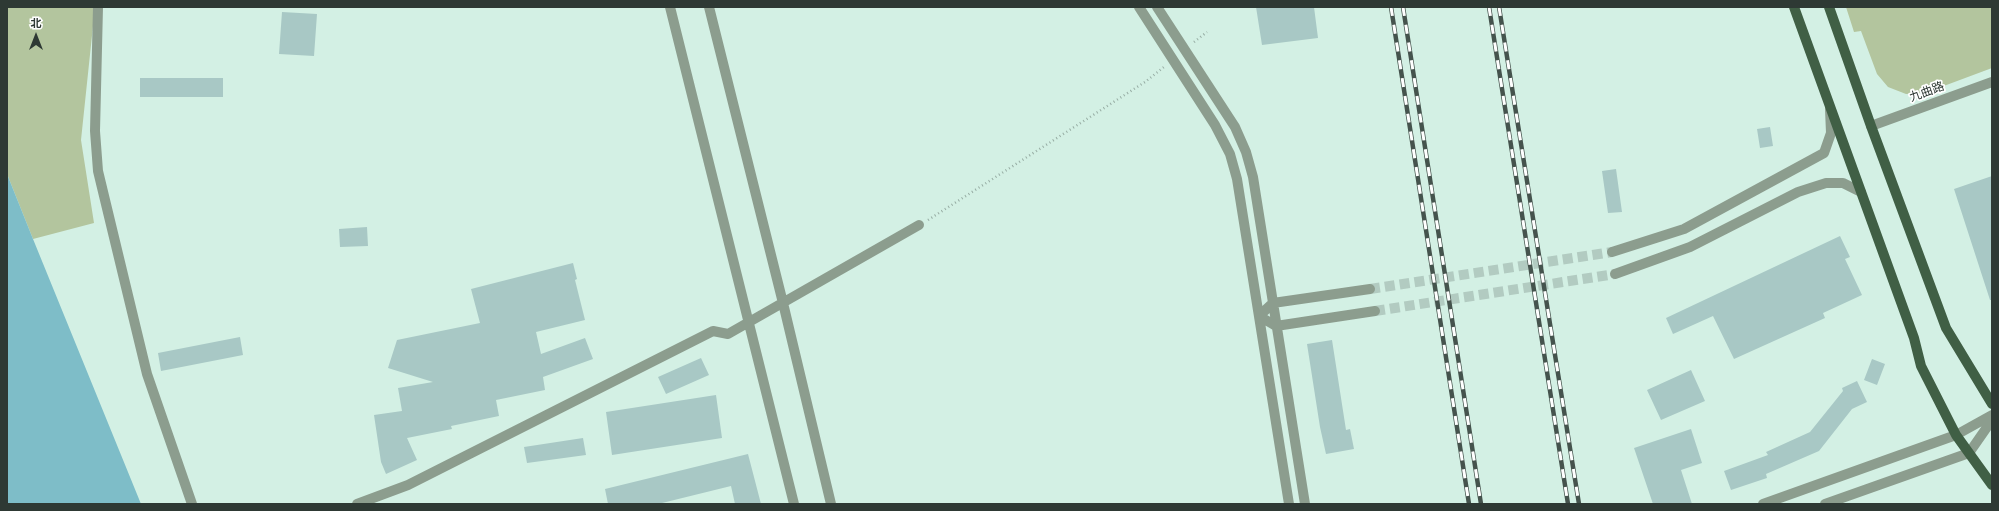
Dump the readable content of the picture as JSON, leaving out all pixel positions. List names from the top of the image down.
{
  "streets": {
    "street": ["九曲路"]
  },
  "north": "top"
}
